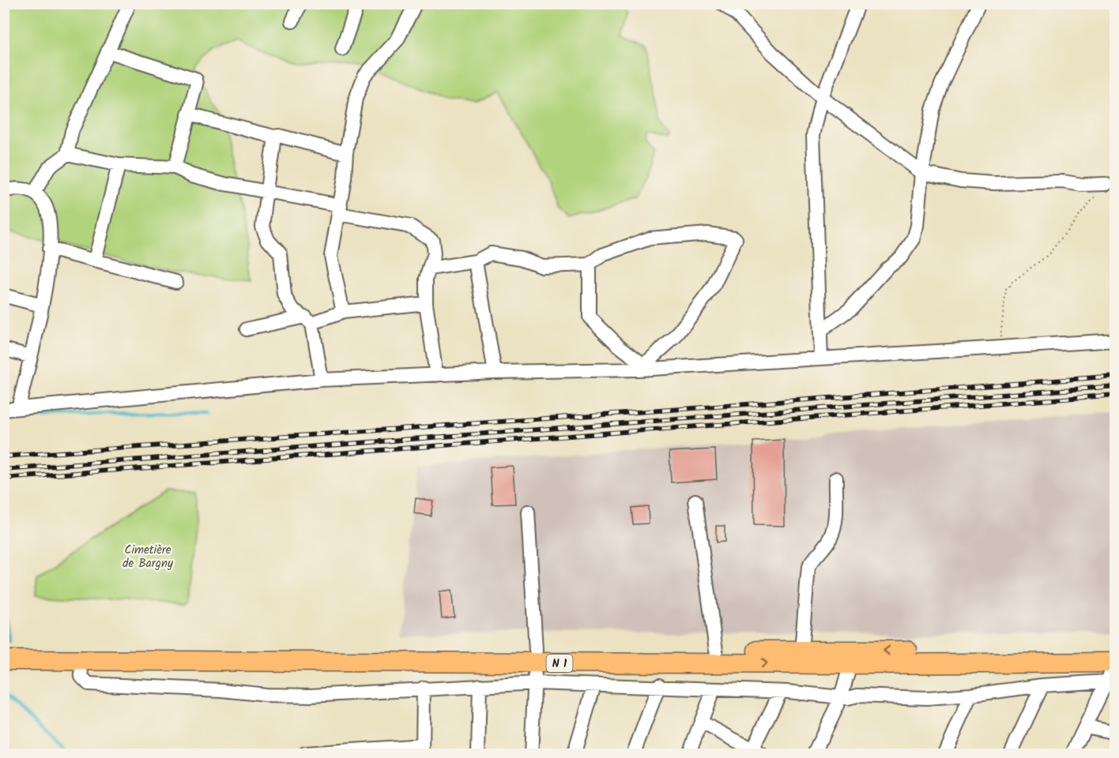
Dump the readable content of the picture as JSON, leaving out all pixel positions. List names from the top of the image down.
{
  "streets": {
    "highway": ["N 1"]
  },
  "parks": ["Cimetière de Bargny"]
}
